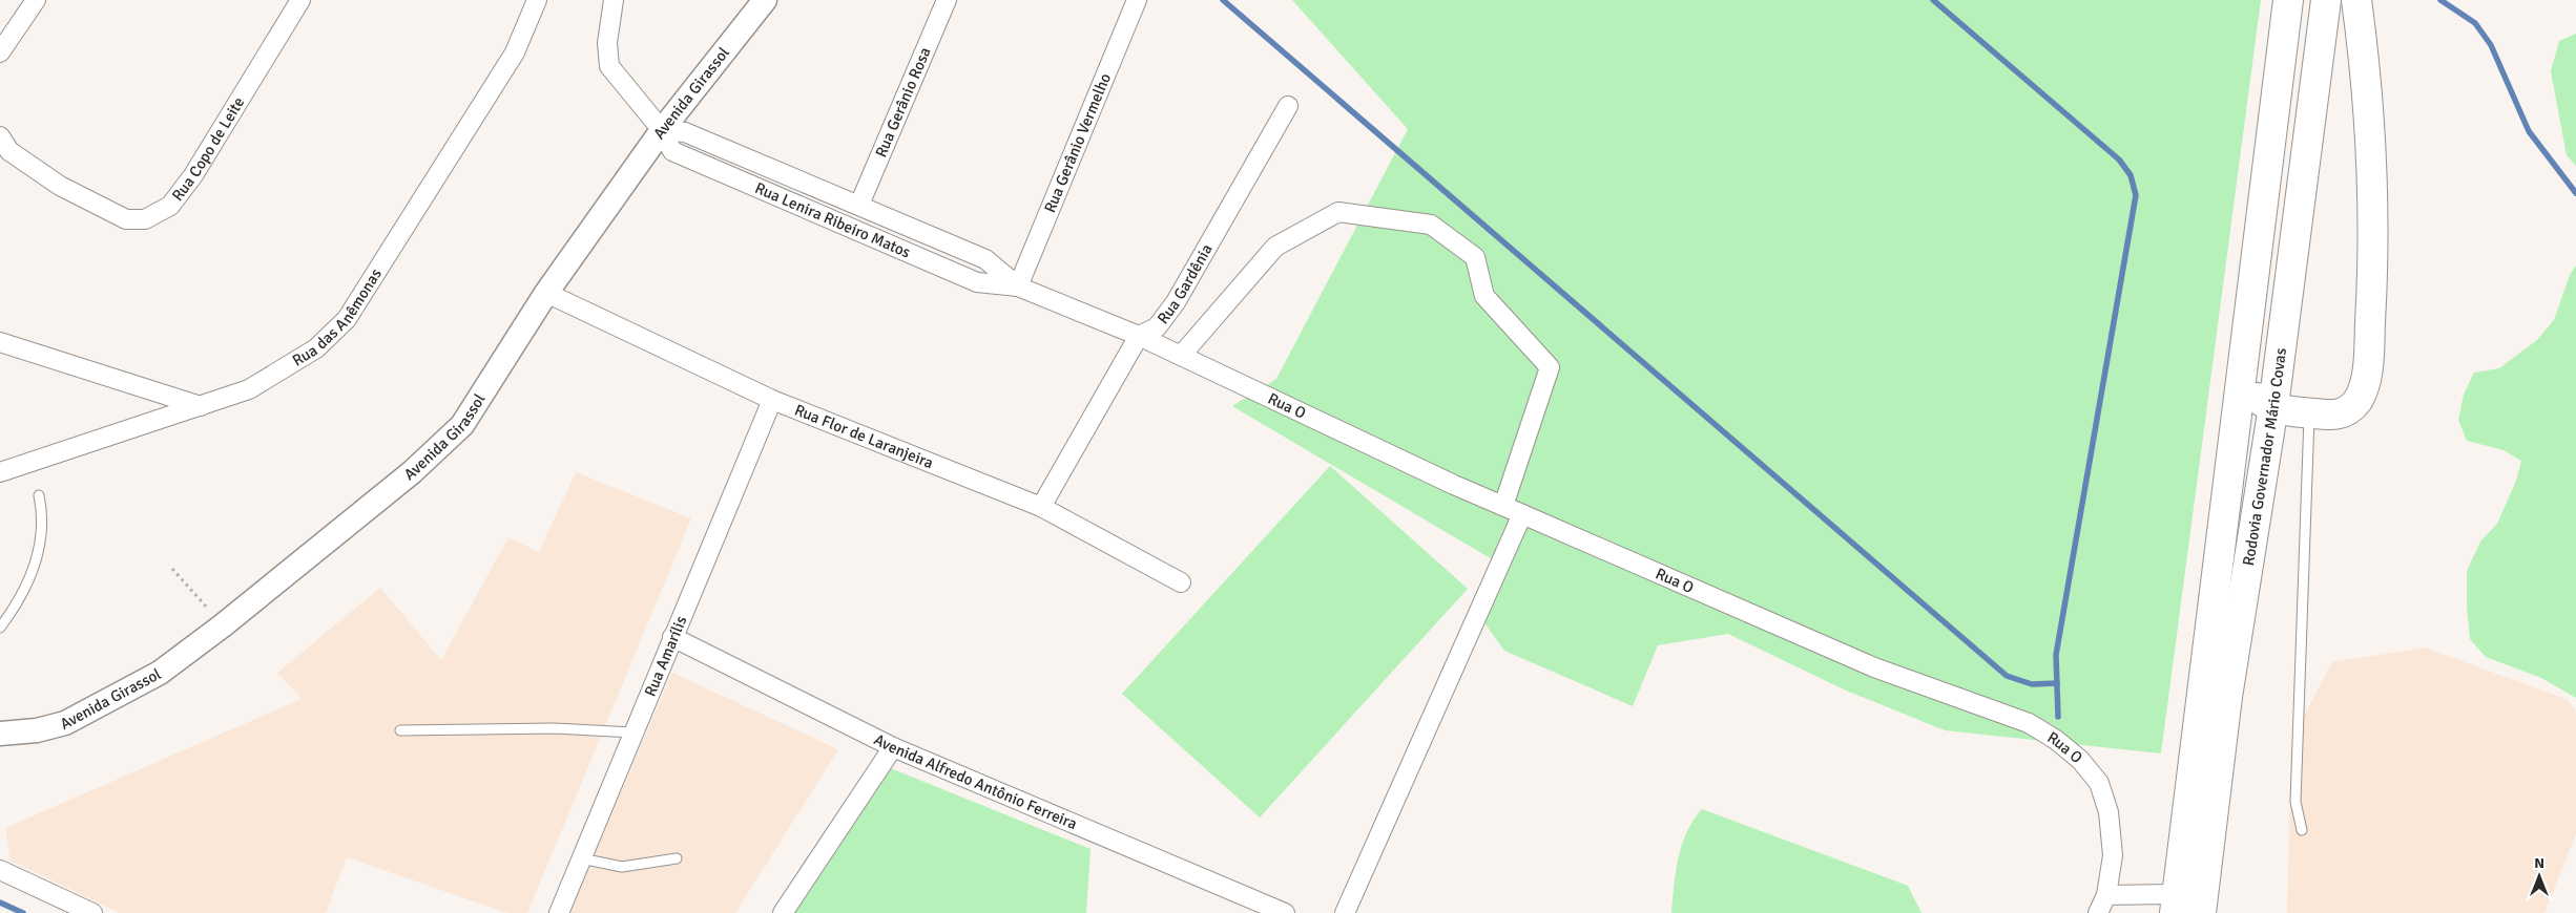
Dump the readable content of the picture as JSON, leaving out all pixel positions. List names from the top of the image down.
{
  "streets": {
    "highway": ["Rodovia Governador Mário Covas"],
    "street": [
      "Avenida Girassol",
      "Rua Gerânio Rosa",
      "Rua Gerânio Vermelho",
      "Rua Copo de Leite",
      "Rua Lenira Ribeiro Matos",
      "Rua Gardênia",
      "Rua das Anêmonas",
      "Rua O",
      "Rua Flor de Laranjeira",
      "Rua Amarílis",
      "Avenida Alfredo Antônio Ferreira"
    ]
  },
  "crossings": [
    ["Avenida Girassol", "Rua Lenira Ribeiro Matos"],
    ["Avenida Girassol", "Rua Flor de Laranjeira"],
    ["Rua Gerânio Rosa", "Rua Lenira Ribeiro Matos"],
    ["Rua Gerânio Vermelho", "Rua Lenira Ribeiro Matos"],
    ["Rua Lenira Ribeiro Matos", "Rua Gardênia"],
    ["Rua Lenira Ribeiro Matos", "Rua O"],
    ["Rua Gardênia", "Rua O"],
    ["Rua Gardênia", "Rua Flor de Laranjeira"],
    ["Rua Flor de Laranjeira", "Rua Amarílis"],
    ["Rua Amarílis", "Avenida Alfredo Antônio Ferreira"]
  ],
  "north": "top"
}
